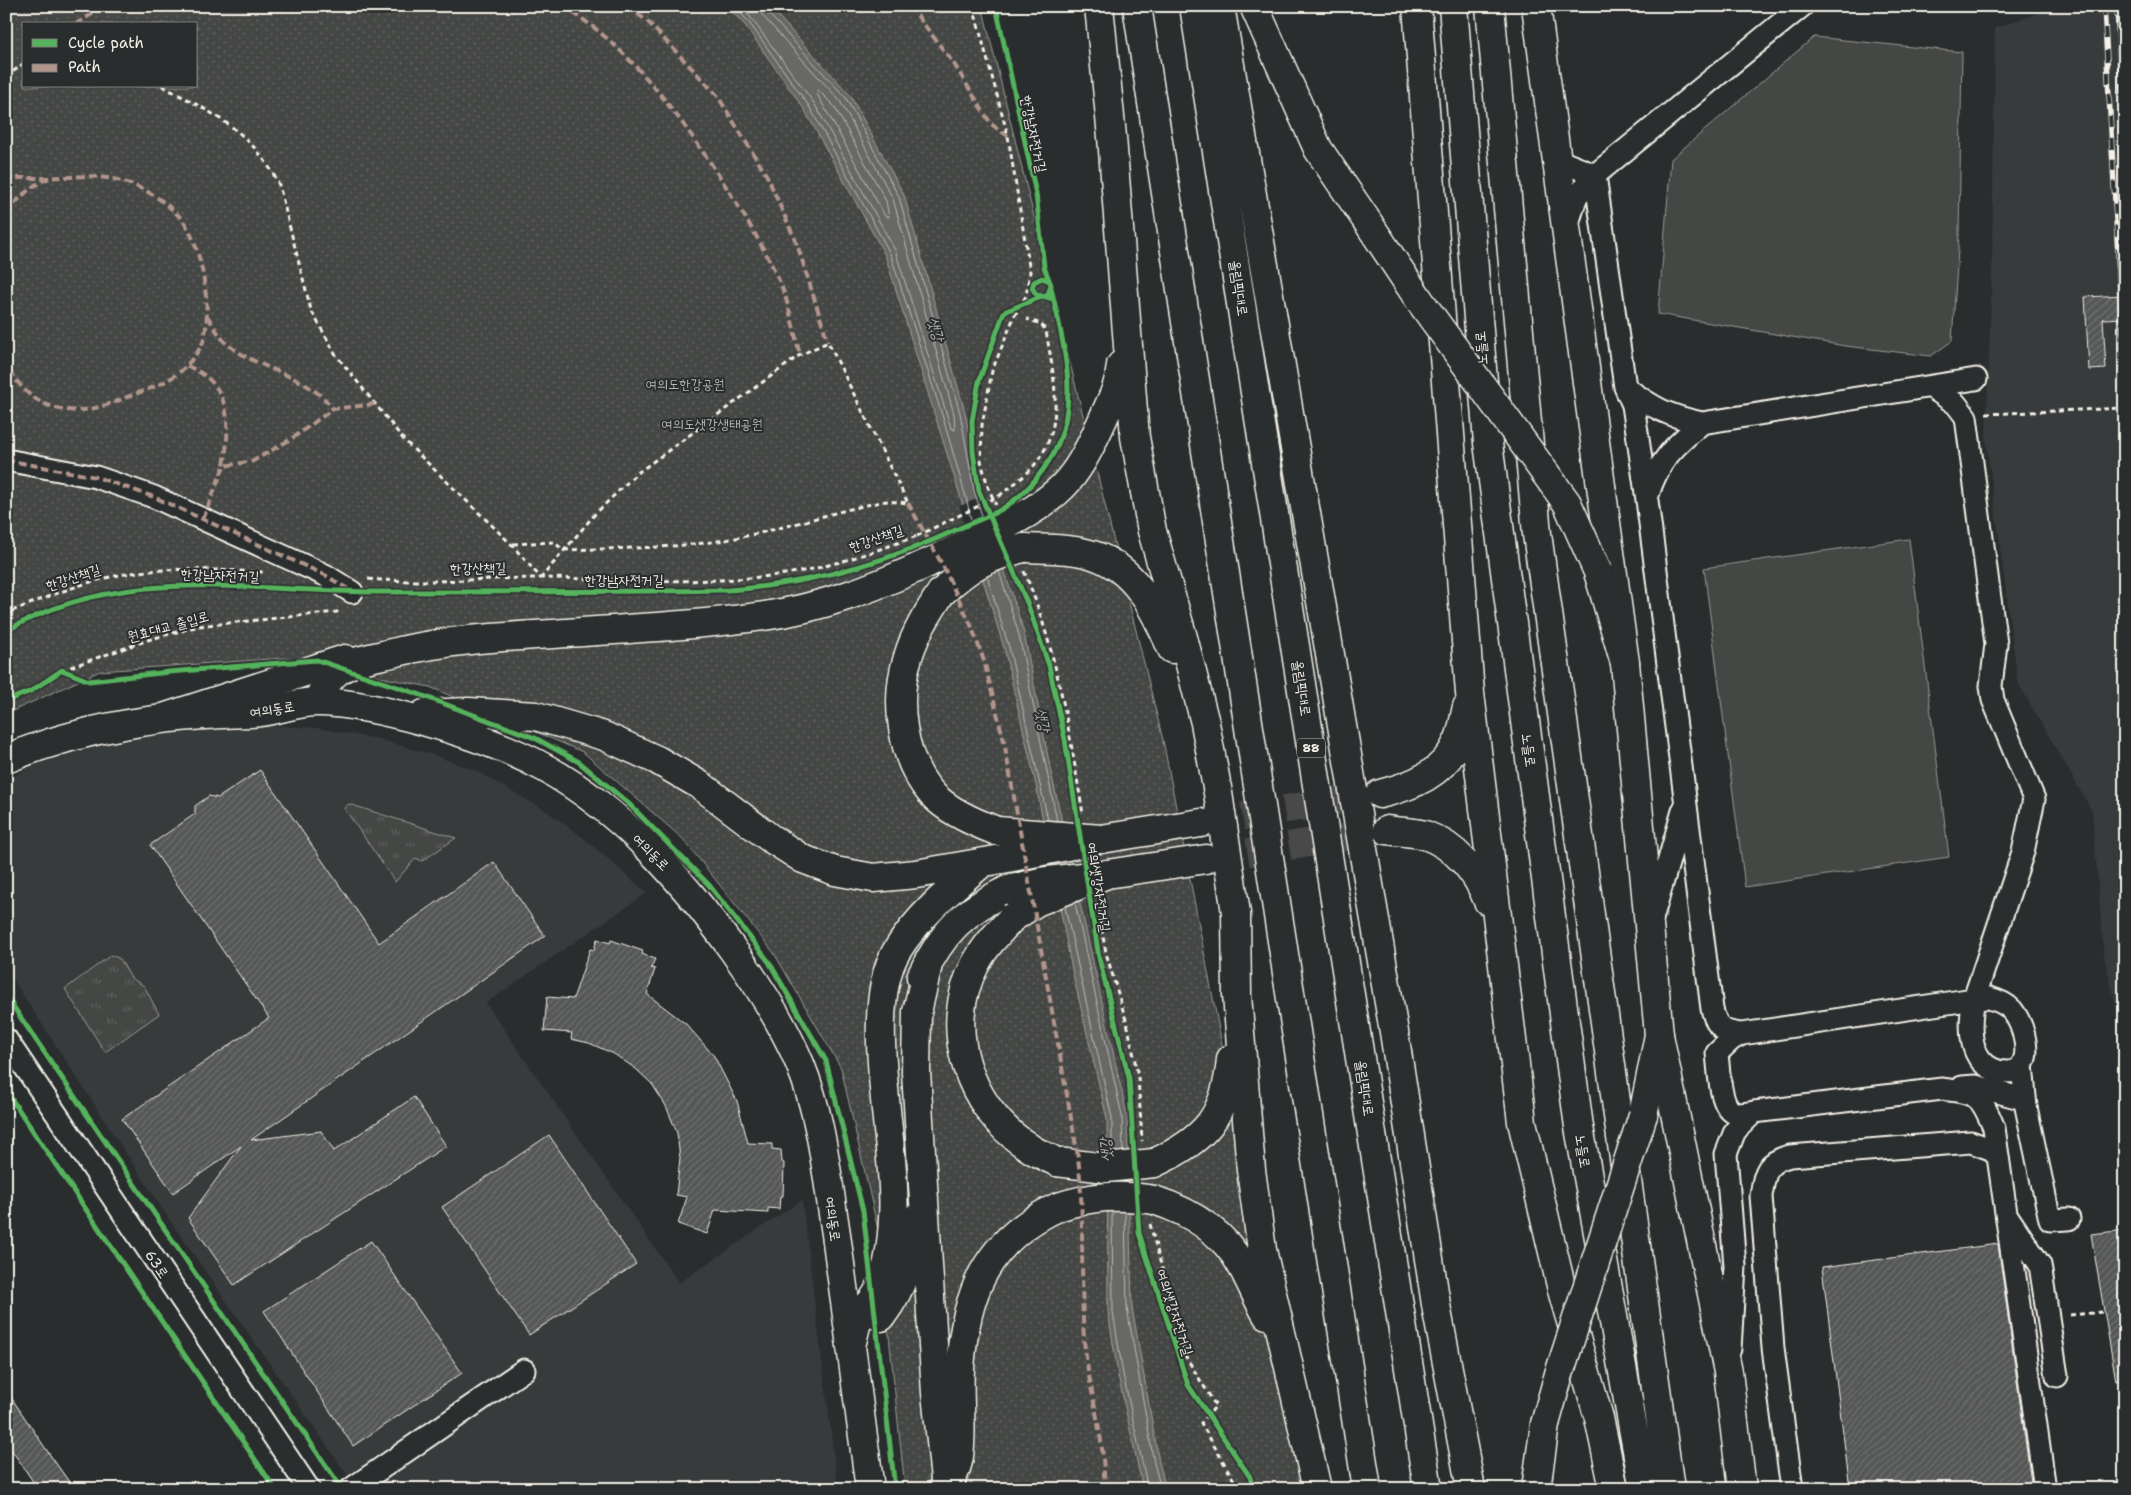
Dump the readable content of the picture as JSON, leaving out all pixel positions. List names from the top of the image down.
{
  "streets": {
    "main road": [
      "올림픽대로",
      "노들로",
      "여의동로",
      "88"
    ],
    "street": ["63로"],
    "path": ["한강산책길", "원효대교 출입로"],
    "cycle path": ["한강남자전거길", "여의샛강자전거길"]
  },
  "crossings": [
    ["한강산책길", "원효대교 출입로"]
  ],
  "water": ["샛강"],
  "parks": ["여의도한강공원", "여의도샛강생태공원"],
  "legend": ["Cycle path", "Path"]
}
